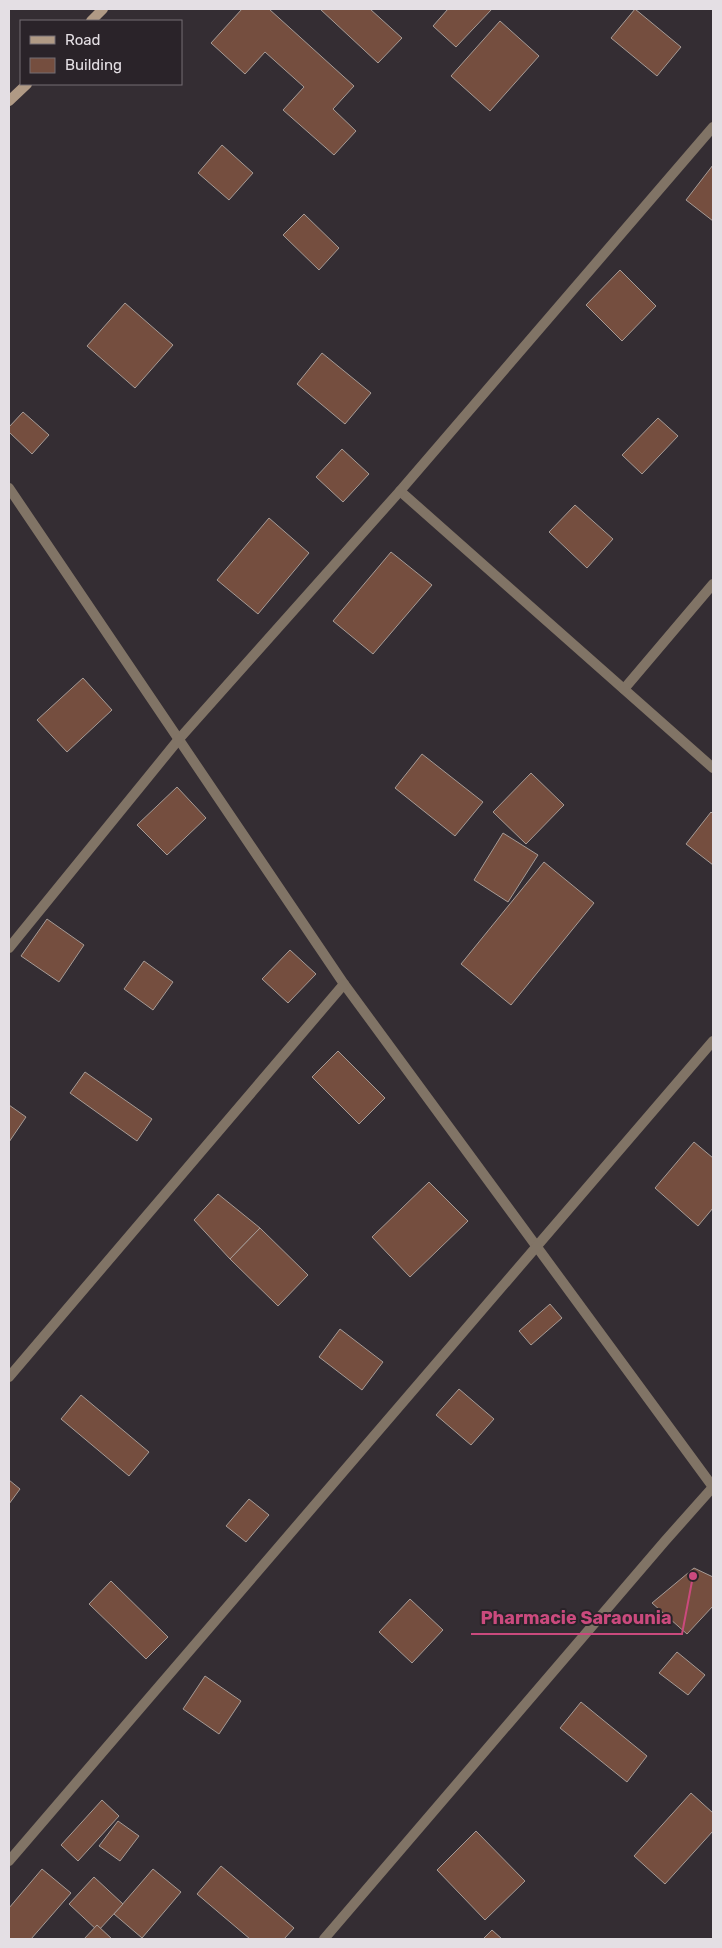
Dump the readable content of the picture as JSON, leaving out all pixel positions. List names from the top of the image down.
{
  "places": ["Pharmacie Saraounia"],
  "legend": ["Road", "Building"]
}
